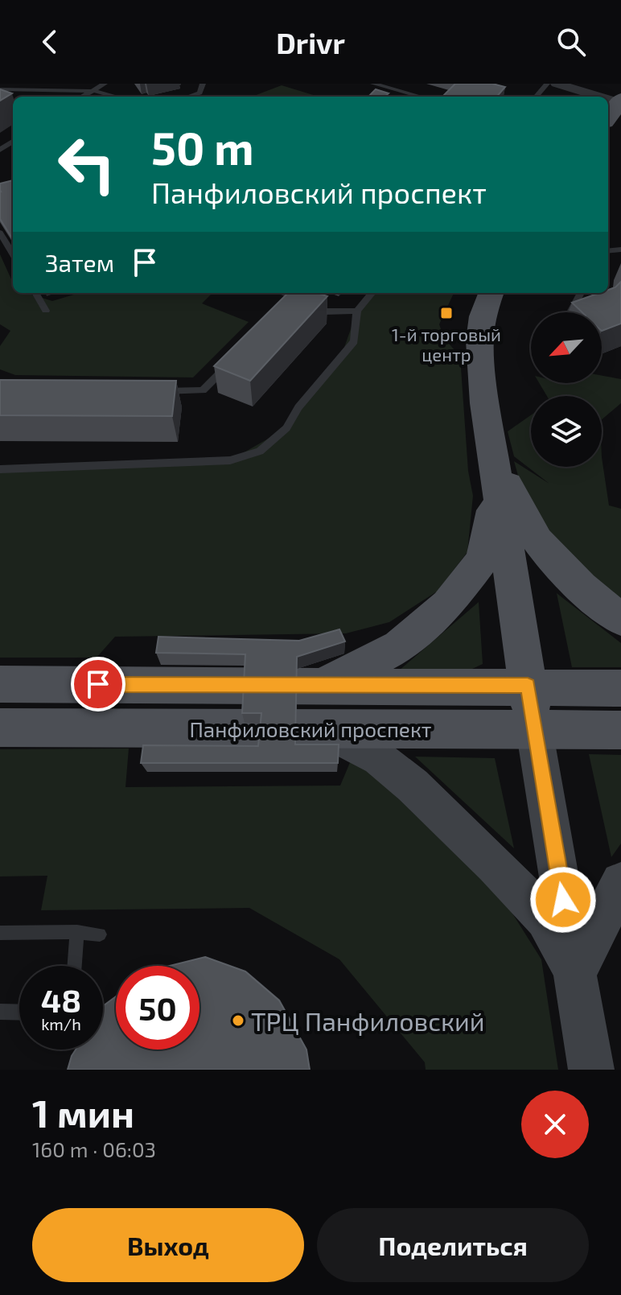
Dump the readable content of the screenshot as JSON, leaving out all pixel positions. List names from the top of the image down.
{
  "streets": {
    "main road": ["Панфиловский проспект"]
  },
  "places": {
    "transit": ["1-й торговый центр"],
    "other": ["ТРЦ Панфиловский"]
  },
  "north": "bottom left",
  "page": {
    "header": "Drivr",
    "turn": ["50 m", "Панфиловский проспект"],
    "then": "Затем",
    "speed": "48 km/h",
    "limit": "50",
    "heading": ["1 мин", "160 m · 06:03"],
    "buttons": ["Выход", "Поделиться"]
  }
}
